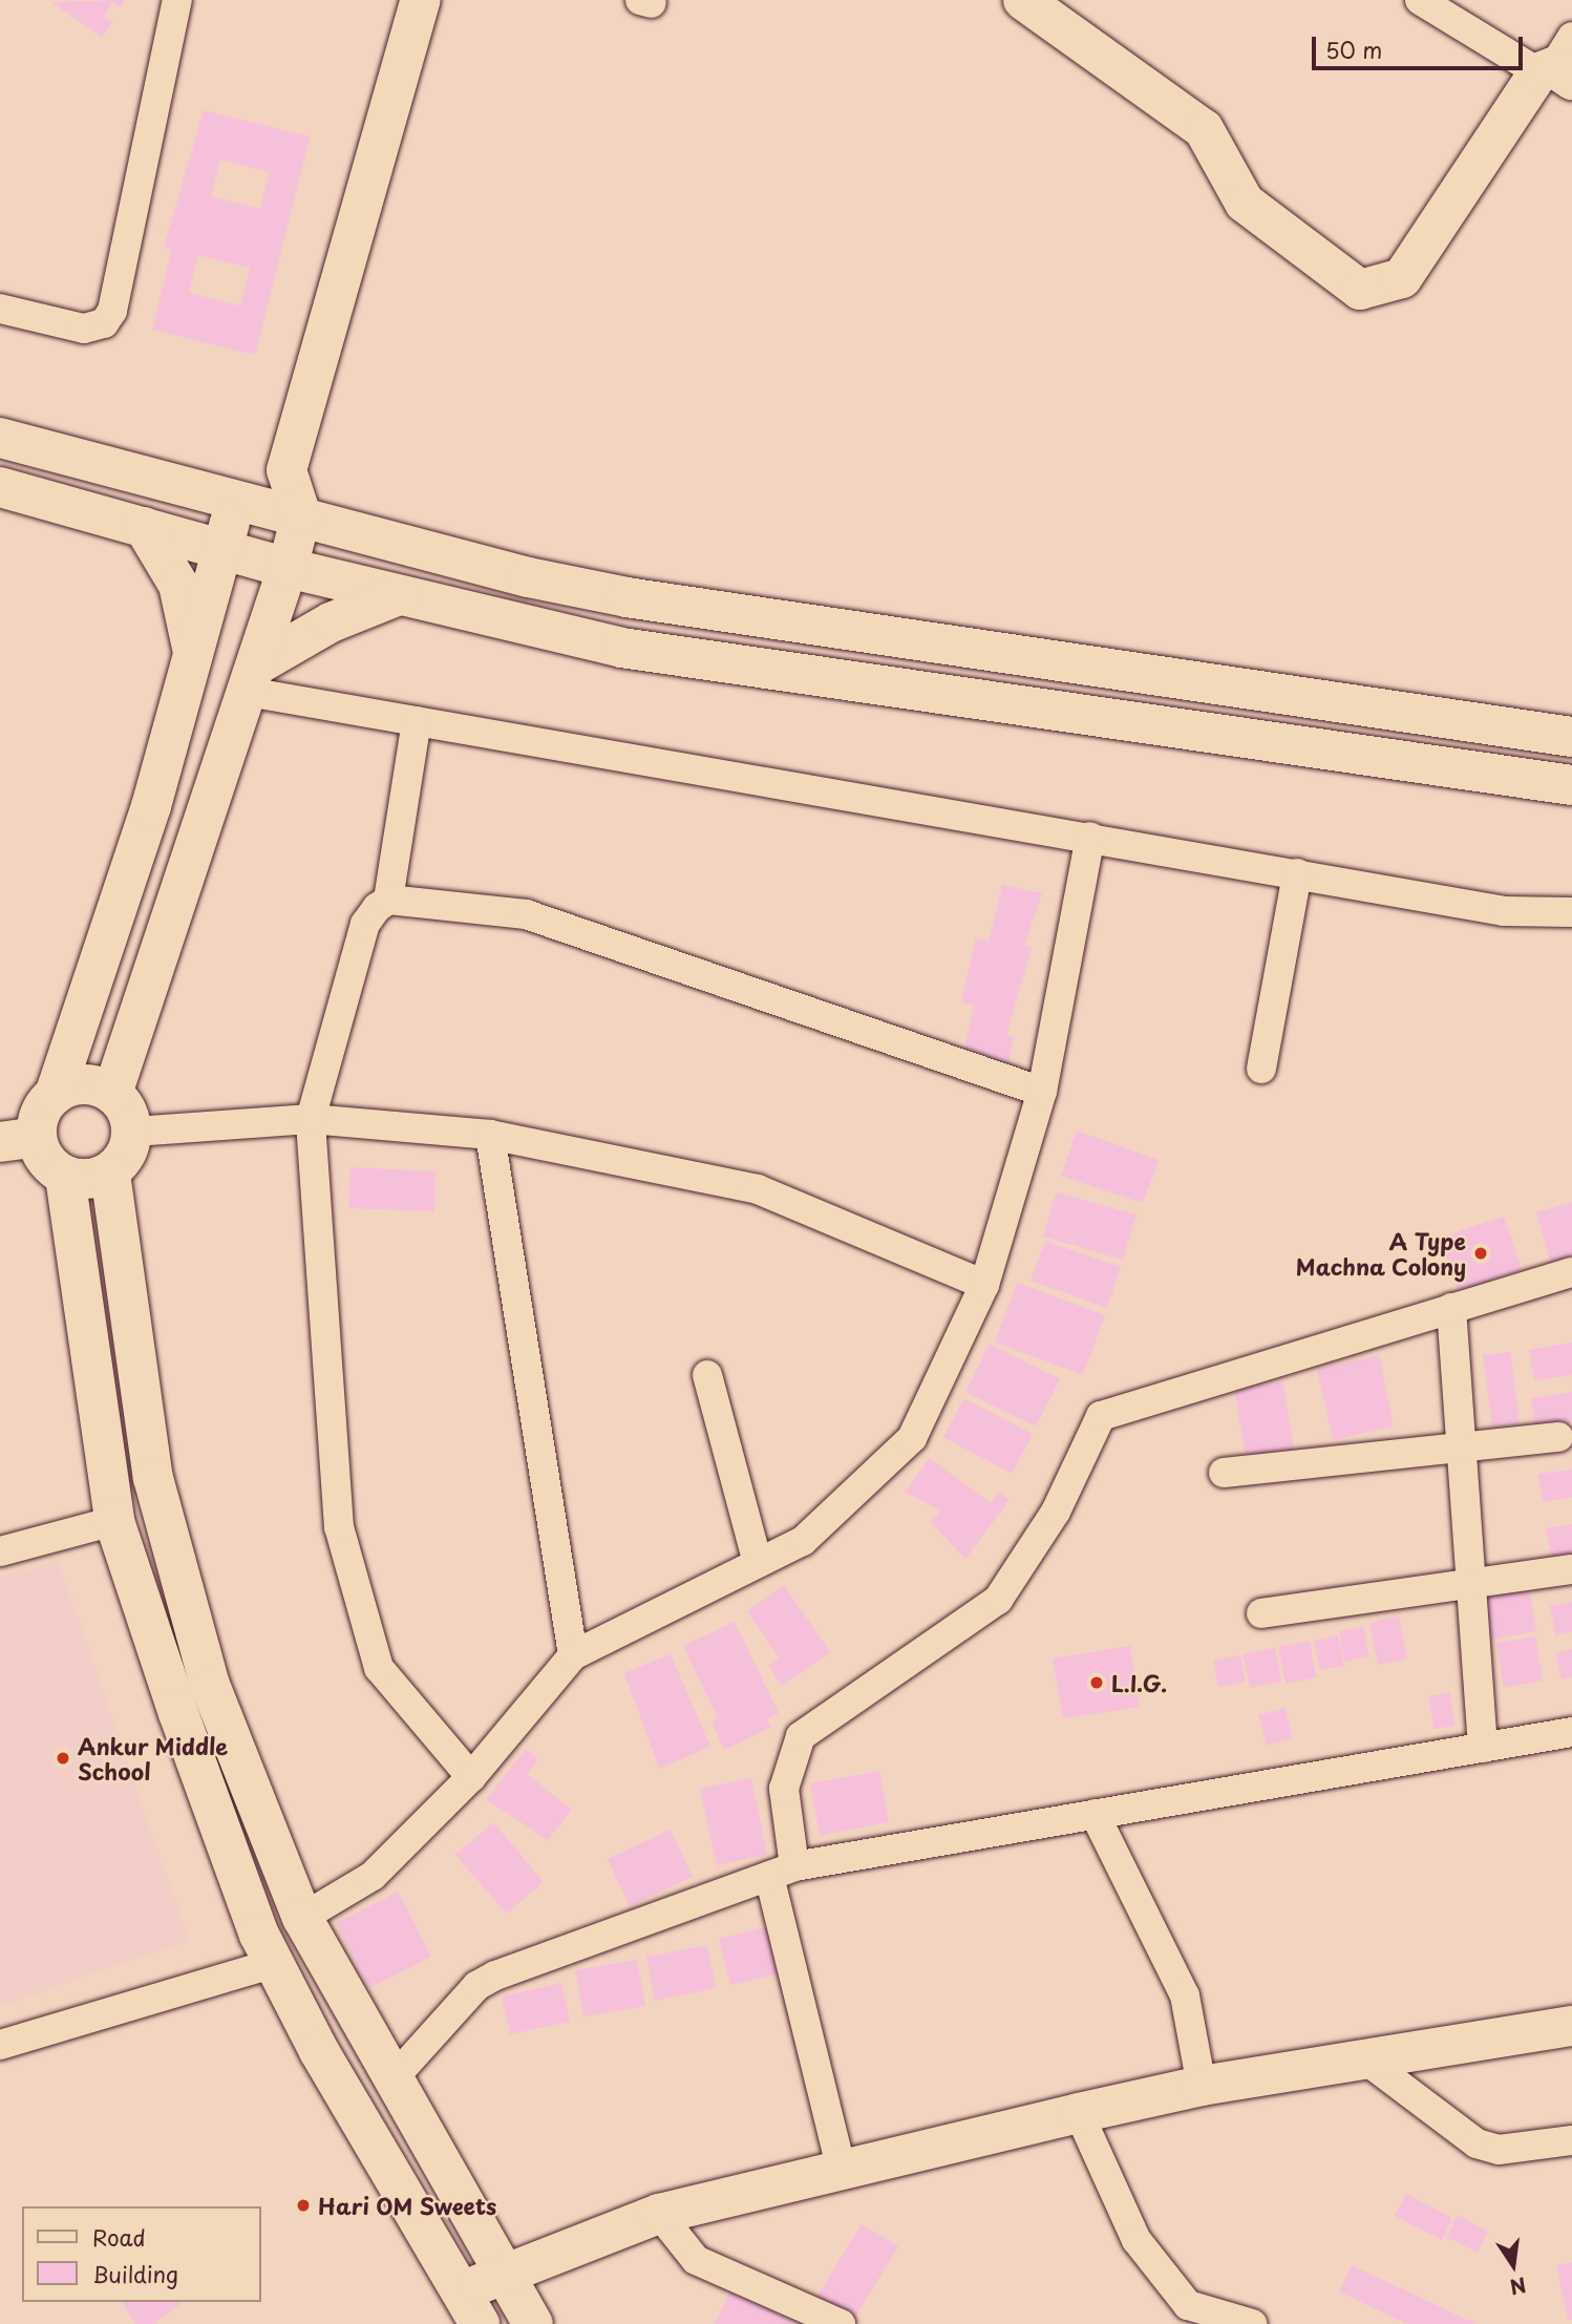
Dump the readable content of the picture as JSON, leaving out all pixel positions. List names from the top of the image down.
{
  "places": [
    "A Type Machna Colony",
    "L.I.G.",
    "Ankur Middle School",
    "Hari OM Sweets"
  ],
  "legend": ["Road", "Building"],
  "scale_bar": "50 m",
  "north": "bottom"
}
